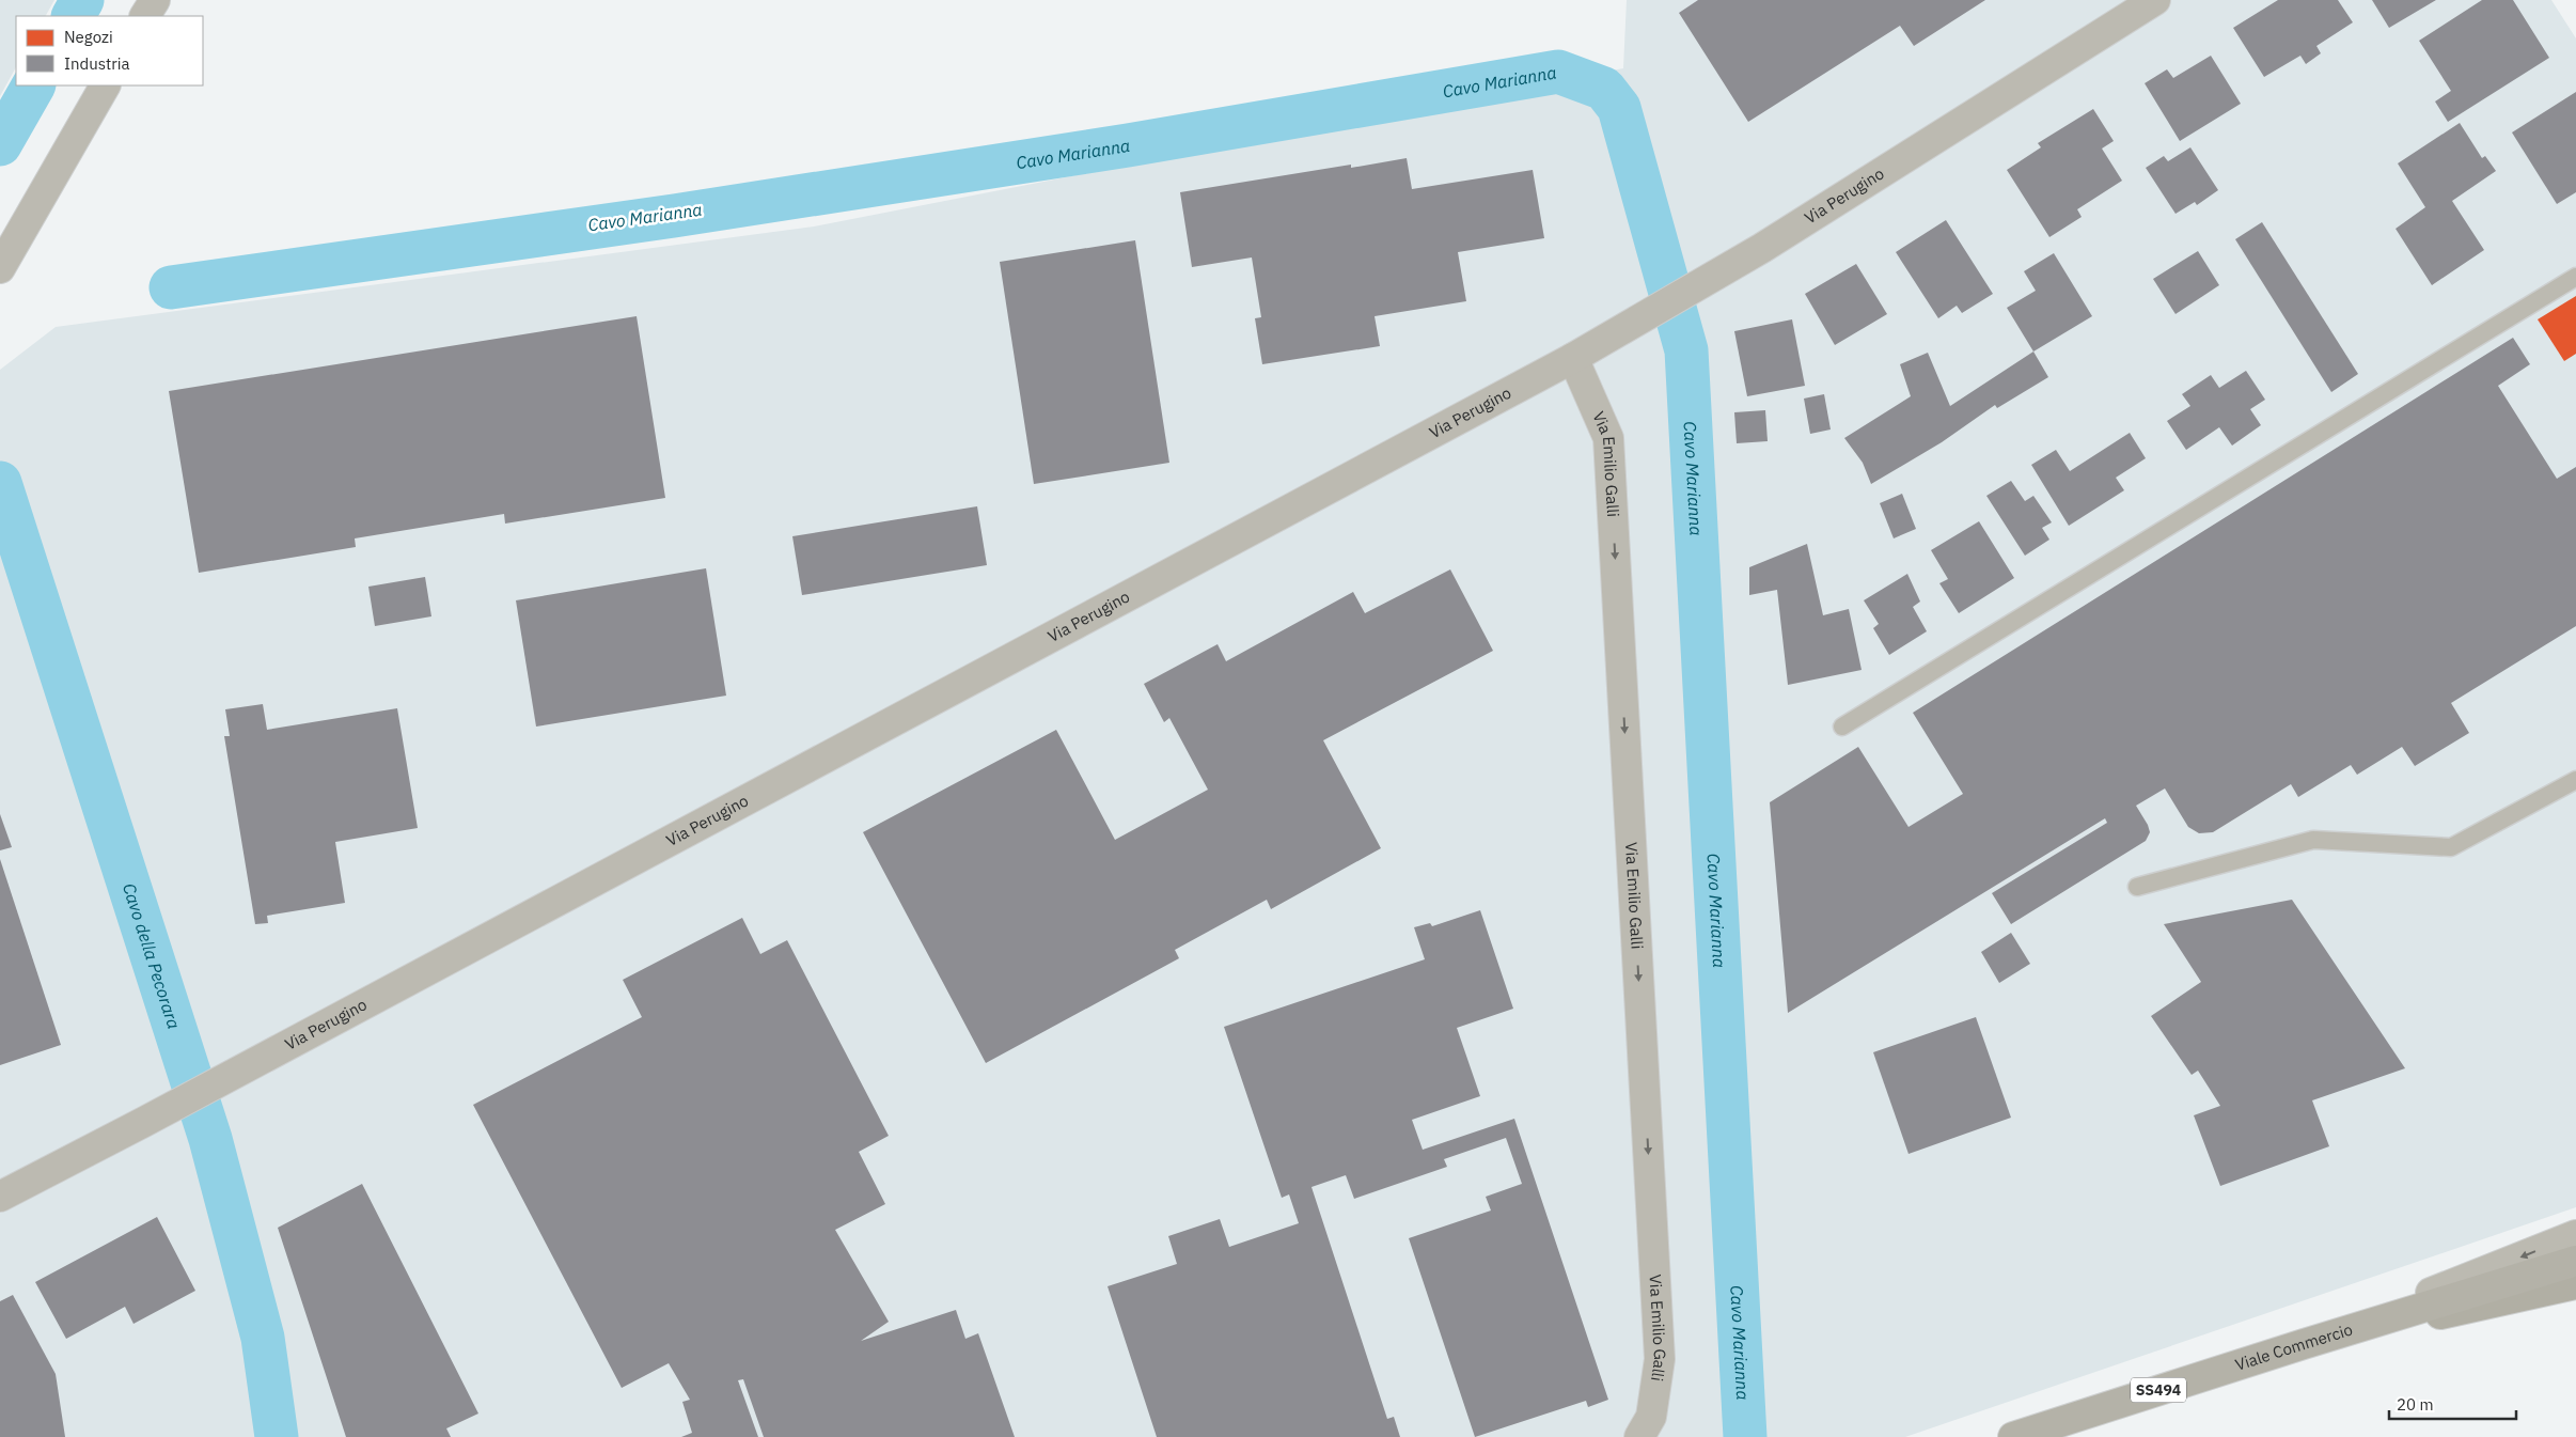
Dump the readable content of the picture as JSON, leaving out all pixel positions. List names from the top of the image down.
{
  "streets": {
    "main road": ["Viale Commercio", "SS494"],
    "street": ["Via Perugino", "Via Emilio Galli"]
  },
  "crossings": [
    ["Via Perugino", "Via Emilio Galli"]
  ],
  "one_way": ["Via Emilio Galli"],
  "water": ["Cavo Marianna", "Cavo della Pecorara"],
  "legend": ["Negozi", "Industria"],
  "scale_bar": "20 m"
}
